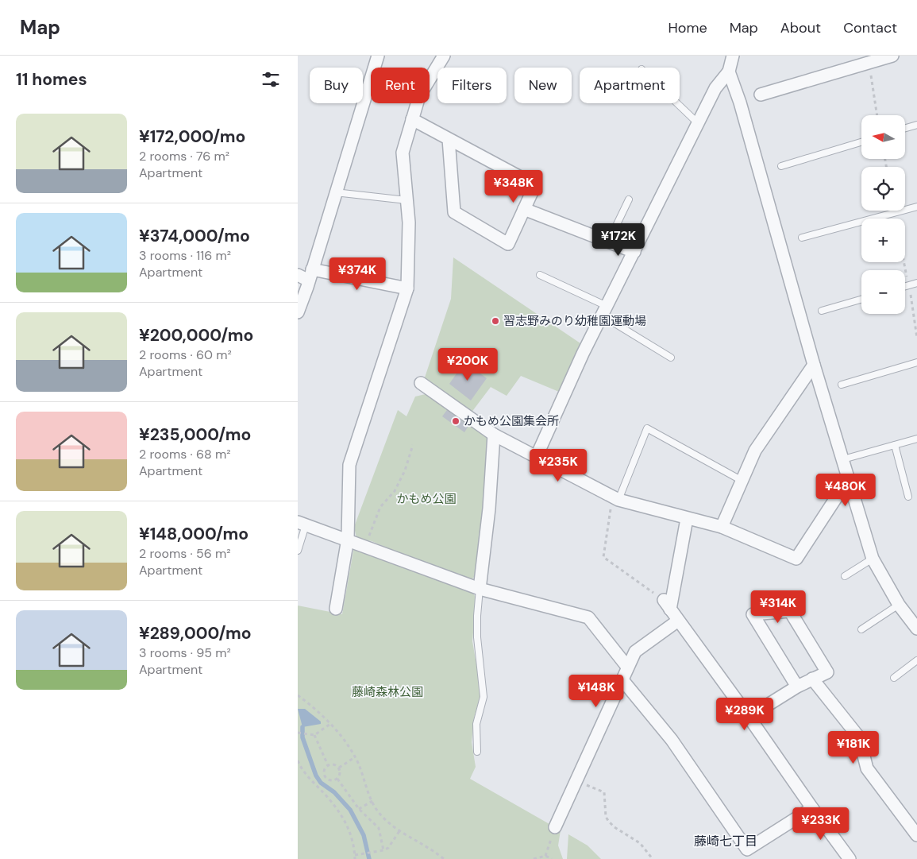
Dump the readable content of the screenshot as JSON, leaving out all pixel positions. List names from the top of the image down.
{
  "districts": ["藤崎七丁目"],
  "parks": ["かもめ公園", "藤崎森林公園"],
  "places": ["習志野みのり幼稚園運動場", "かもめ公園集会所"],
  "north": "left",
  "page": {
    "header": "Map",
    "nav": [
      "Home",
      "Map",
      "About",
      "Contact"
    ],
    "heading": "11 homes",
    "chip": [
      "Buy",
      "Rent",
      "Filters",
      "New",
      "Apartment"
    ],
    "list": [
      {
        "name": "¥172,000/mo",
        "note": "2 rooms · 76 m² · Apartment"
      },
      {
        "name": "¥374,000/mo",
        "note": "3 rooms · 116 m² · Apartment"
      },
      {
        "name": "¥200,000/mo",
        "note": "2 rooms · 60 m² · Apartment"
      },
      {
        "name": "¥235,000/mo",
        "note": "2 rooms · 68 m² · Apartment"
      },
      {
        "name": "¥148,000/mo",
        "note": "2 rooms · 56 m² · Apartment"
      },
      {
        "name": "¥289,000/mo",
        "note": "3 rooms · 95 m² · Apartment"
      }
    ],
    "map_buttons": ["+", "−"],
    "price": [
      "¥348K",
      "¥172K",
      "¥374K",
      "¥200K",
      "¥235K",
      "¥480K",
      "¥314K",
      "¥148K",
      "¥289K",
      "¥181K",
      "¥233K"
    ]
  }
}
